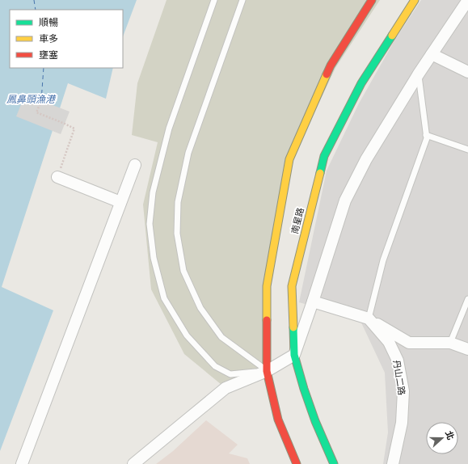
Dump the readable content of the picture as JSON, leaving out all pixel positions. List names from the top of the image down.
{
  "streets": {
    "street": ["南星路", "丹山二路"]
  },
  "water": ["鳳鼻頭漁港"],
  "legend": ["順暢", "車多", "壅塞"],
  "north": "right"
}
